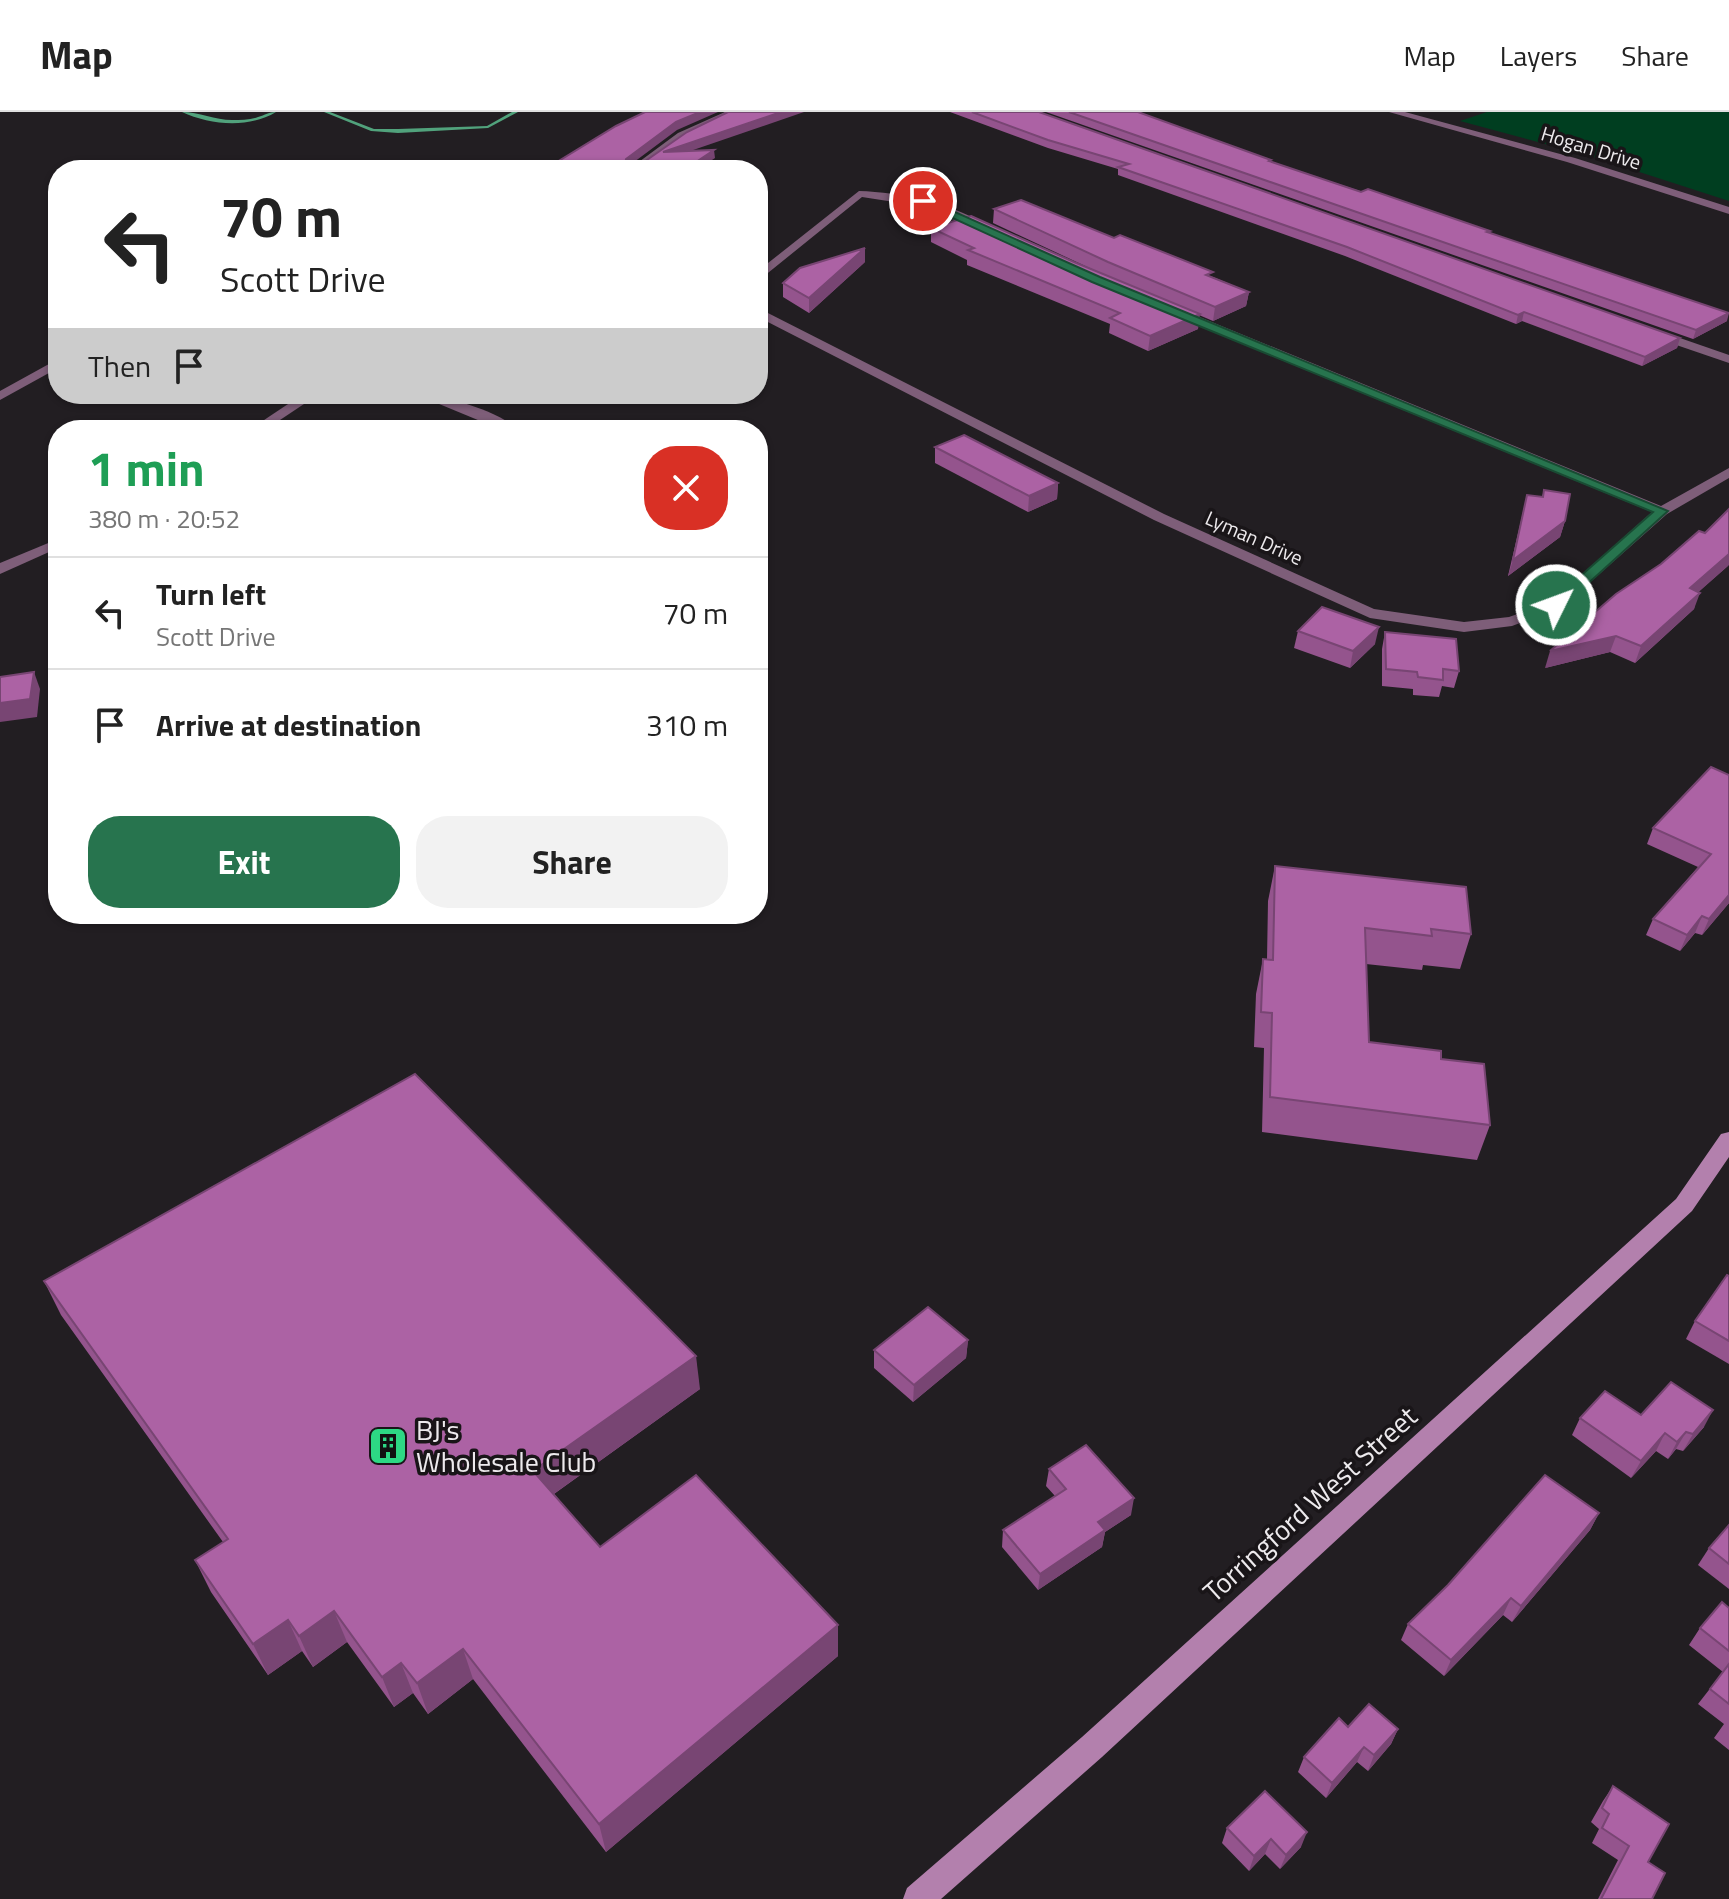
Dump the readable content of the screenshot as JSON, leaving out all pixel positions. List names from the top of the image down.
{
  "streets": {
    "main road": ["Torringford West Street"],
    "street": ["Hogan Drive", "Lyman Drive"]
  },
  "places": {
    "building": ["BJ's Wholesale Club"]
  },
  "page": {
    "header": "Map",
    "nav": ["Map", "Layers", "Share"],
    "turn": ["70 m", "Scott Drive"],
    "then": "Then",
    "heading": ["1 min", "380 m · 20:52"],
    "list": [
      {
        "name": "Turn left",
        "note": "Scott Drive",
        "value": "70 m"
      },
      {
        "name": "Arrive at destination",
        "value": "310 m"
      }
    ],
    "buttons": ["Exit", "Share"]
  }
}
